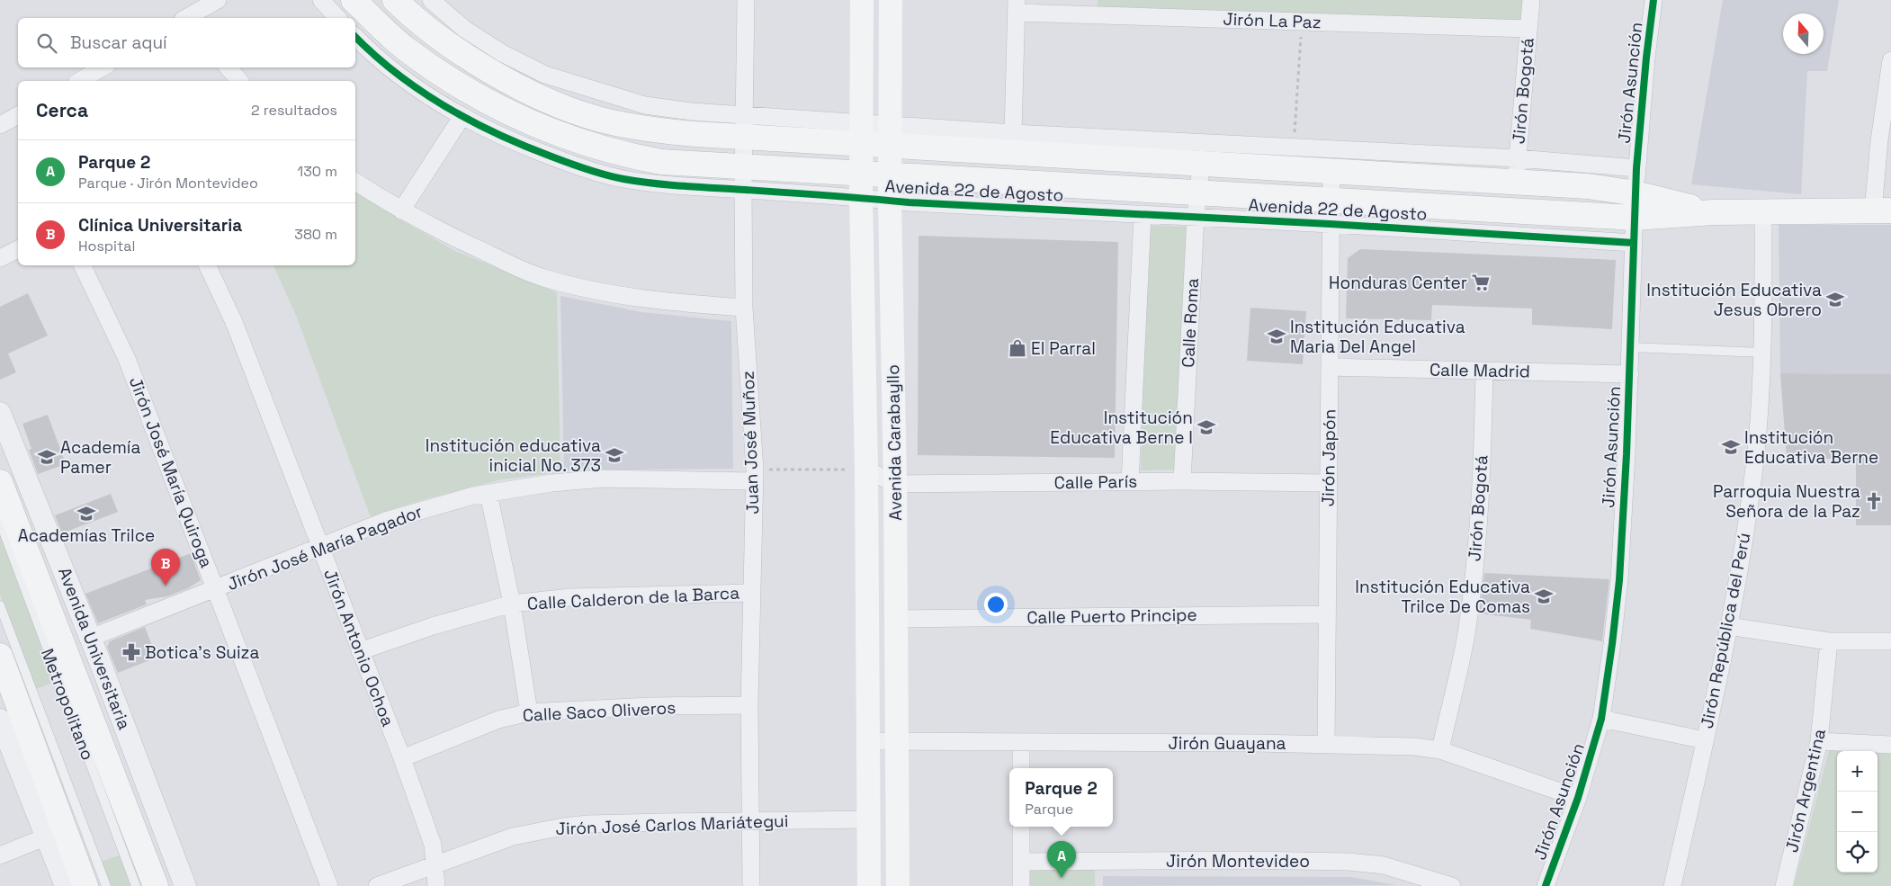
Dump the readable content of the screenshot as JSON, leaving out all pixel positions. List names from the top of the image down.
{
  "streets": {
    "main road": ["Avenida 22 de Agosto", "Avenida Carabayllo", "Avenida Universitaria"],
    "street": [
      "Jirón La Paz",
      "Jirón Asunción",
      "Jirón Bogotá",
      "Calle Roma",
      "Calle Madrid",
      "Juan José Muñoz",
      "Jirón Japón",
      "Jirón José María Quiroga",
      "Calle París",
      "Jirón José María Pagador",
      "Calle Calderon de la Barca",
      "Calle Puerto Principe",
      "Jirón República del Perú",
      "Jirón Antonio Ochoa",
      "Calle Saco Oliveros",
      "Jirón Guayana",
      "Jirón Argentina",
      "Jirón José Carlos Mariátegui",
      "Jirón Montevideo"
    ],
    "lane": ["Metropolitano"]
  },
  "crossings": [
    ["Jirón La Paz", "Jirón Bogotá"],
    ["Jirón Asunción", "Avenida 22 de Agosto"],
    ["Jirón Asunción", "Calle Madrid"],
    ["Jirón Asunción", "Jirón Guayana"],
    ["Jirón Bogotá", "Avenida 22 de Agosto"],
    ["Jirón Bogotá", "Calle Madrid"],
    ["Jirón Bogotá", "Jirón Guayana"],
    ["Avenida 22 de Agosto", "Calle Roma"],
    ["Avenida 22 de Agosto", "Juan José Muñoz"],
    ["Avenida 22 de Agosto", "Avenida Carabayllo"],
    ["Avenida 22 de Agosto", "Jirón Japón"],
    ["Avenida 22 de Agosto", "Jirón República del Perú"],
    ["Calle Roma", "Calle París"],
    ["Calle Madrid", "Jirón Japón"],
    ["Juan José Muñoz", "Jirón José María Pagador"],
    ["Juan José Muñoz", "Calle Calderon de la Barca"],
    ["Juan José Muñoz", "Calle Saco Oliveros"],
    ["Juan José Muñoz", "Jirón José Carlos Mariátegui"],
    ["Avenida Carabayllo", "Calle París"],
    ["Avenida Carabayllo", "Calle Puerto Principe"],
    ["Avenida Carabayllo", "Jirón Guayana"],
    ["Avenida Carabayllo", "Jirón José Carlos Mariátegui"],
    ["Jirón Japón", "Calle París"],
    ["Jirón Japón", "Calle Puerto Principe"],
    ["Jirón Japón", "Jirón Guayana"],
    ["Jirón José María Quiroga", "Jirón José María Pagador"],
    ["Jirón José María Pagador", "Jirón Antonio Ochoa"],
    ["Jirón José María Pagador", "Avenida Universitaria"],
    ["Calle Calderon de la Barca", "Jirón Antonio Ochoa"],
    ["Jirón Antonio Ochoa", "Calle Saco Oliveros"],
    ["Jirón Antonio Ochoa", "Jirón José Carlos Mariátegui"]
  ],
  "places": {
    "supermarket": ["Honduras Center"],
    "school or university": [
      "Institución Educativa Jesus Obrero",
      "Institución Educativa Maria Del Angel",
      "Institución Educativa Berne I",
      "Institución Educativa Berne",
      "Institución educativa inicial No. 373",
      "Academía Pamer",
      "Academías Trilce",
      "Institución Educativa Trilce De Comas"
    ],
    "shop": ["El Parral"],
    "church": ["Parroquia Nuestra Señora de la Paz"],
    "pharmacy": ["Botica's Suiza"]
  },
  "north": "top",
  "page": {
    "search": "Buscar aquí",
    "heading": ["Cerca", "2 resultados"],
    "list": [
      {
        "mark": "A",
        "name": "Parque 2",
        "note": "Parque · Jirón Montevideo",
        "value": "130 m"
      },
      {
        "mark": "B",
        "name": "Clínica Universitaria",
        "note": "Hospital",
        "value": "380 m"
      }
    ],
    "pins": ["B", "A"],
    "map_buttons": ["+", "−"],
    "popup": ["Parque 2", "Parque"]
  }
}
